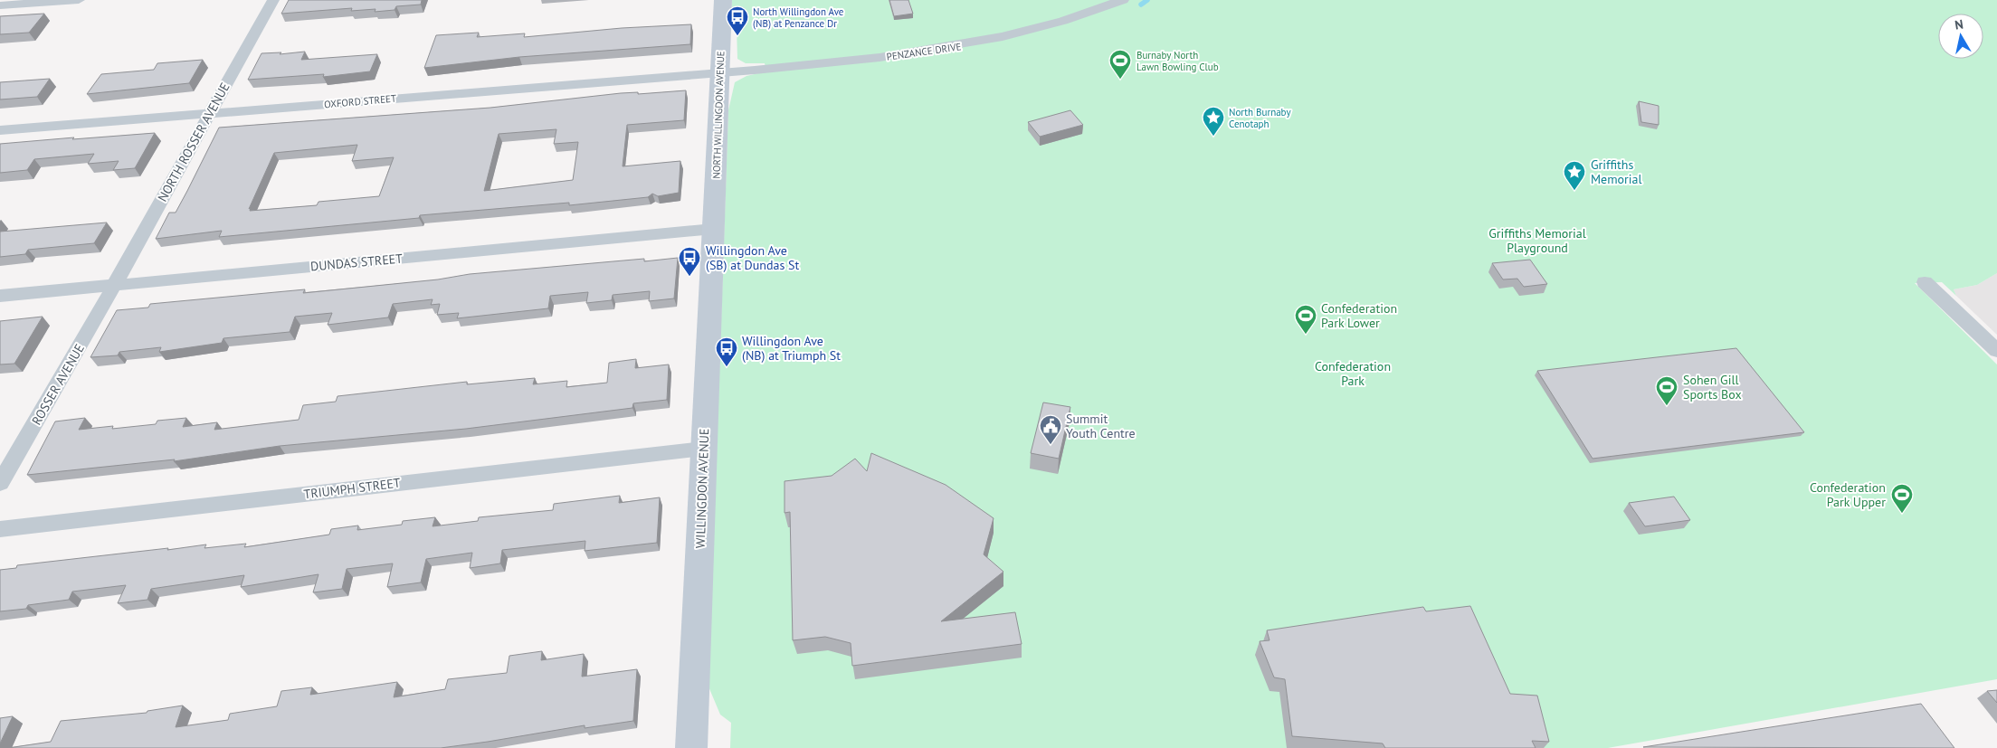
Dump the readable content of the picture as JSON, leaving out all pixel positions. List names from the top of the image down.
{
  "streets": {
    "street": [
      "PENZANCE DRIVE",
      "OXFORD STREET",
      "NORTH WILLINGDON AVENUE",
      "NORTH ROSSER AVENUE",
      "DUNDAS STREET",
      "ROSSER AVENUE",
      "TRIUMPH STREET",
      "WILLINGDON AVENUE"
    ]
  },
  "crossings": [
    ["PENZANCE DRIVE", "OXFORD STREET"],
    ["PENZANCE DRIVE", "NORTH WILLINGDON AVENUE"],
    ["OXFORD STREET", "NORTH WILLINGDON AVENUE"],
    ["OXFORD STREET", "NORTH ROSSER AVENUE"],
    ["NORTH WILLINGDON AVENUE", "DUNDAS STREET"],
    ["NORTH WILLINGDON AVENUE", "WILLINGDON AVENUE"],
    ["NORTH ROSSER AVENUE", "DUNDAS STREET"],
    ["NORTH ROSSER AVENUE", "ROSSER AVENUE"],
    ["DUNDAS STREET", "ROSSER AVENUE"],
    ["DUNDAS STREET", "WILLINGDON AVENUE"],
    ["TRIUMPH STREET", "WILLINGDON AVENUE"]
  ],
  "parks": ["Griffiths Memorial Playground", "Confederation Park"],
  "places": {
    "bus stop": ["North Willingdon Ave (NB) at Penzance Dr", "Willingdon Ave (SB) at Dundas St", "Willingdon Ave (NB) at Triumph St"],
    "sports": [
      "Burnaby North Lawn Bowling Club",
      "Confederation Park Lower",
      "Sohen Gill Sports Box",
      "Confederation Park Upper"
    ],
    "place": ["North Burnaby Cenotaph", "Griffiths Memorial"],
    "public building": ["Summit Youth Centre"]
  },
  "north": "top"
}
